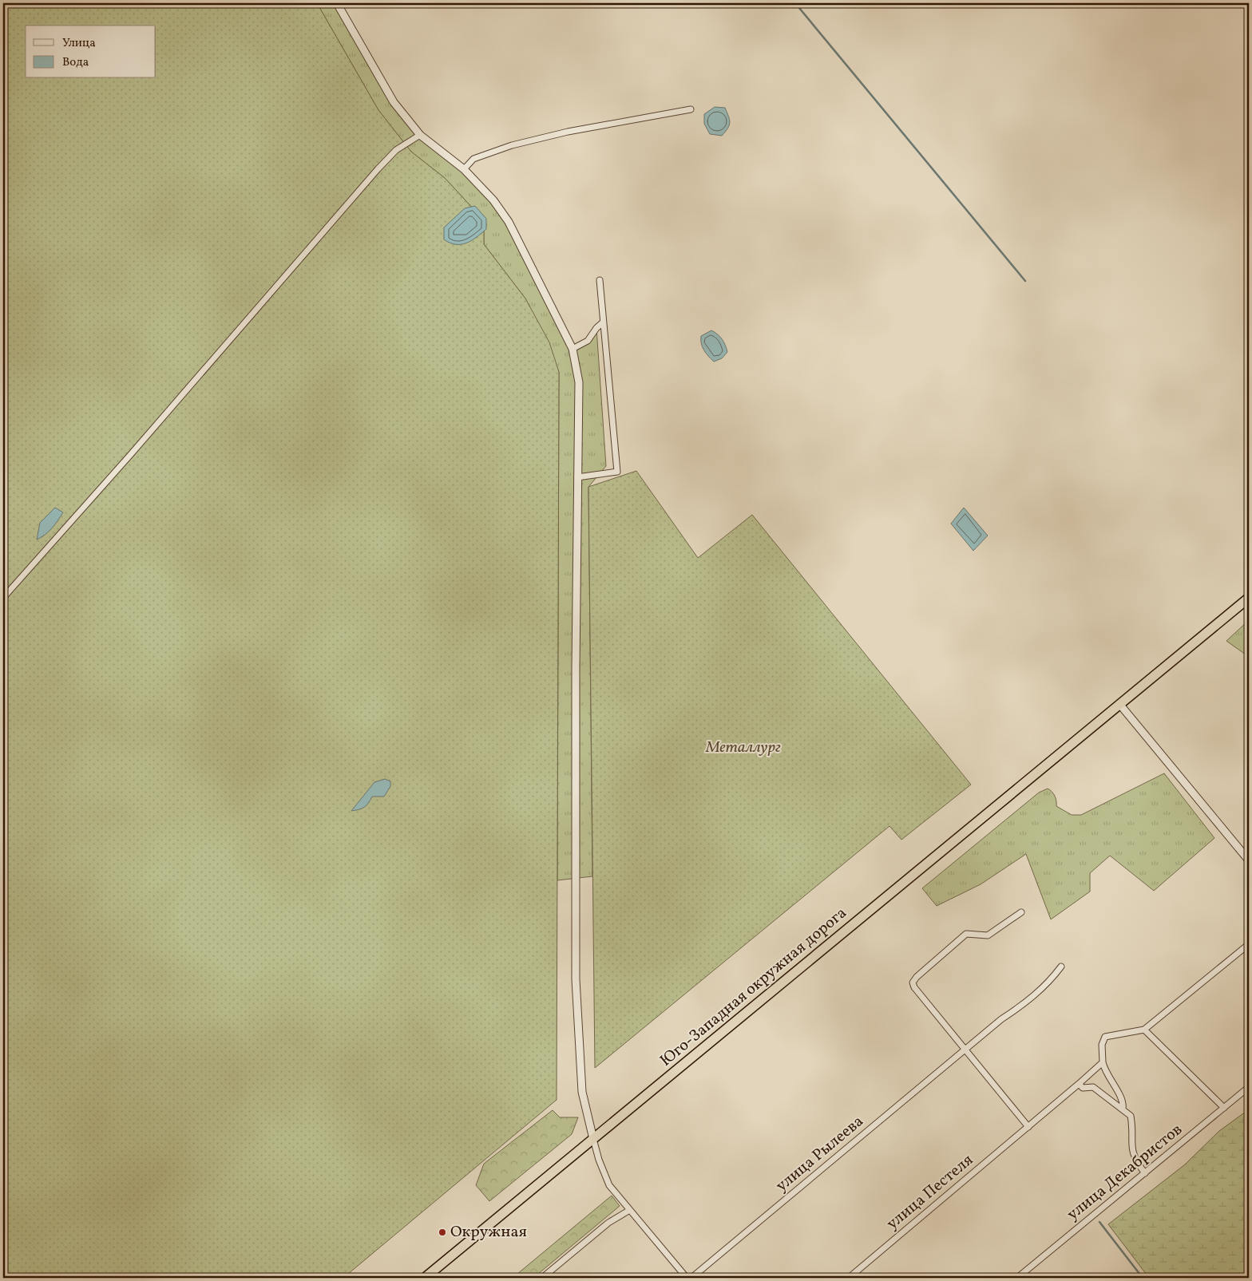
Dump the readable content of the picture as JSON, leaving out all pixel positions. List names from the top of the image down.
{
  "streets": {
    "highway": ["Юго-Западная окружная дорога"],
    "street": ["улица Рылеева", "улица Декабристов", "улица Пестеля"]
  },
  "parks": ["Металлург"],
  "places": ["Окружная"],
  "legend": ["Улица", "Вода"]
}
